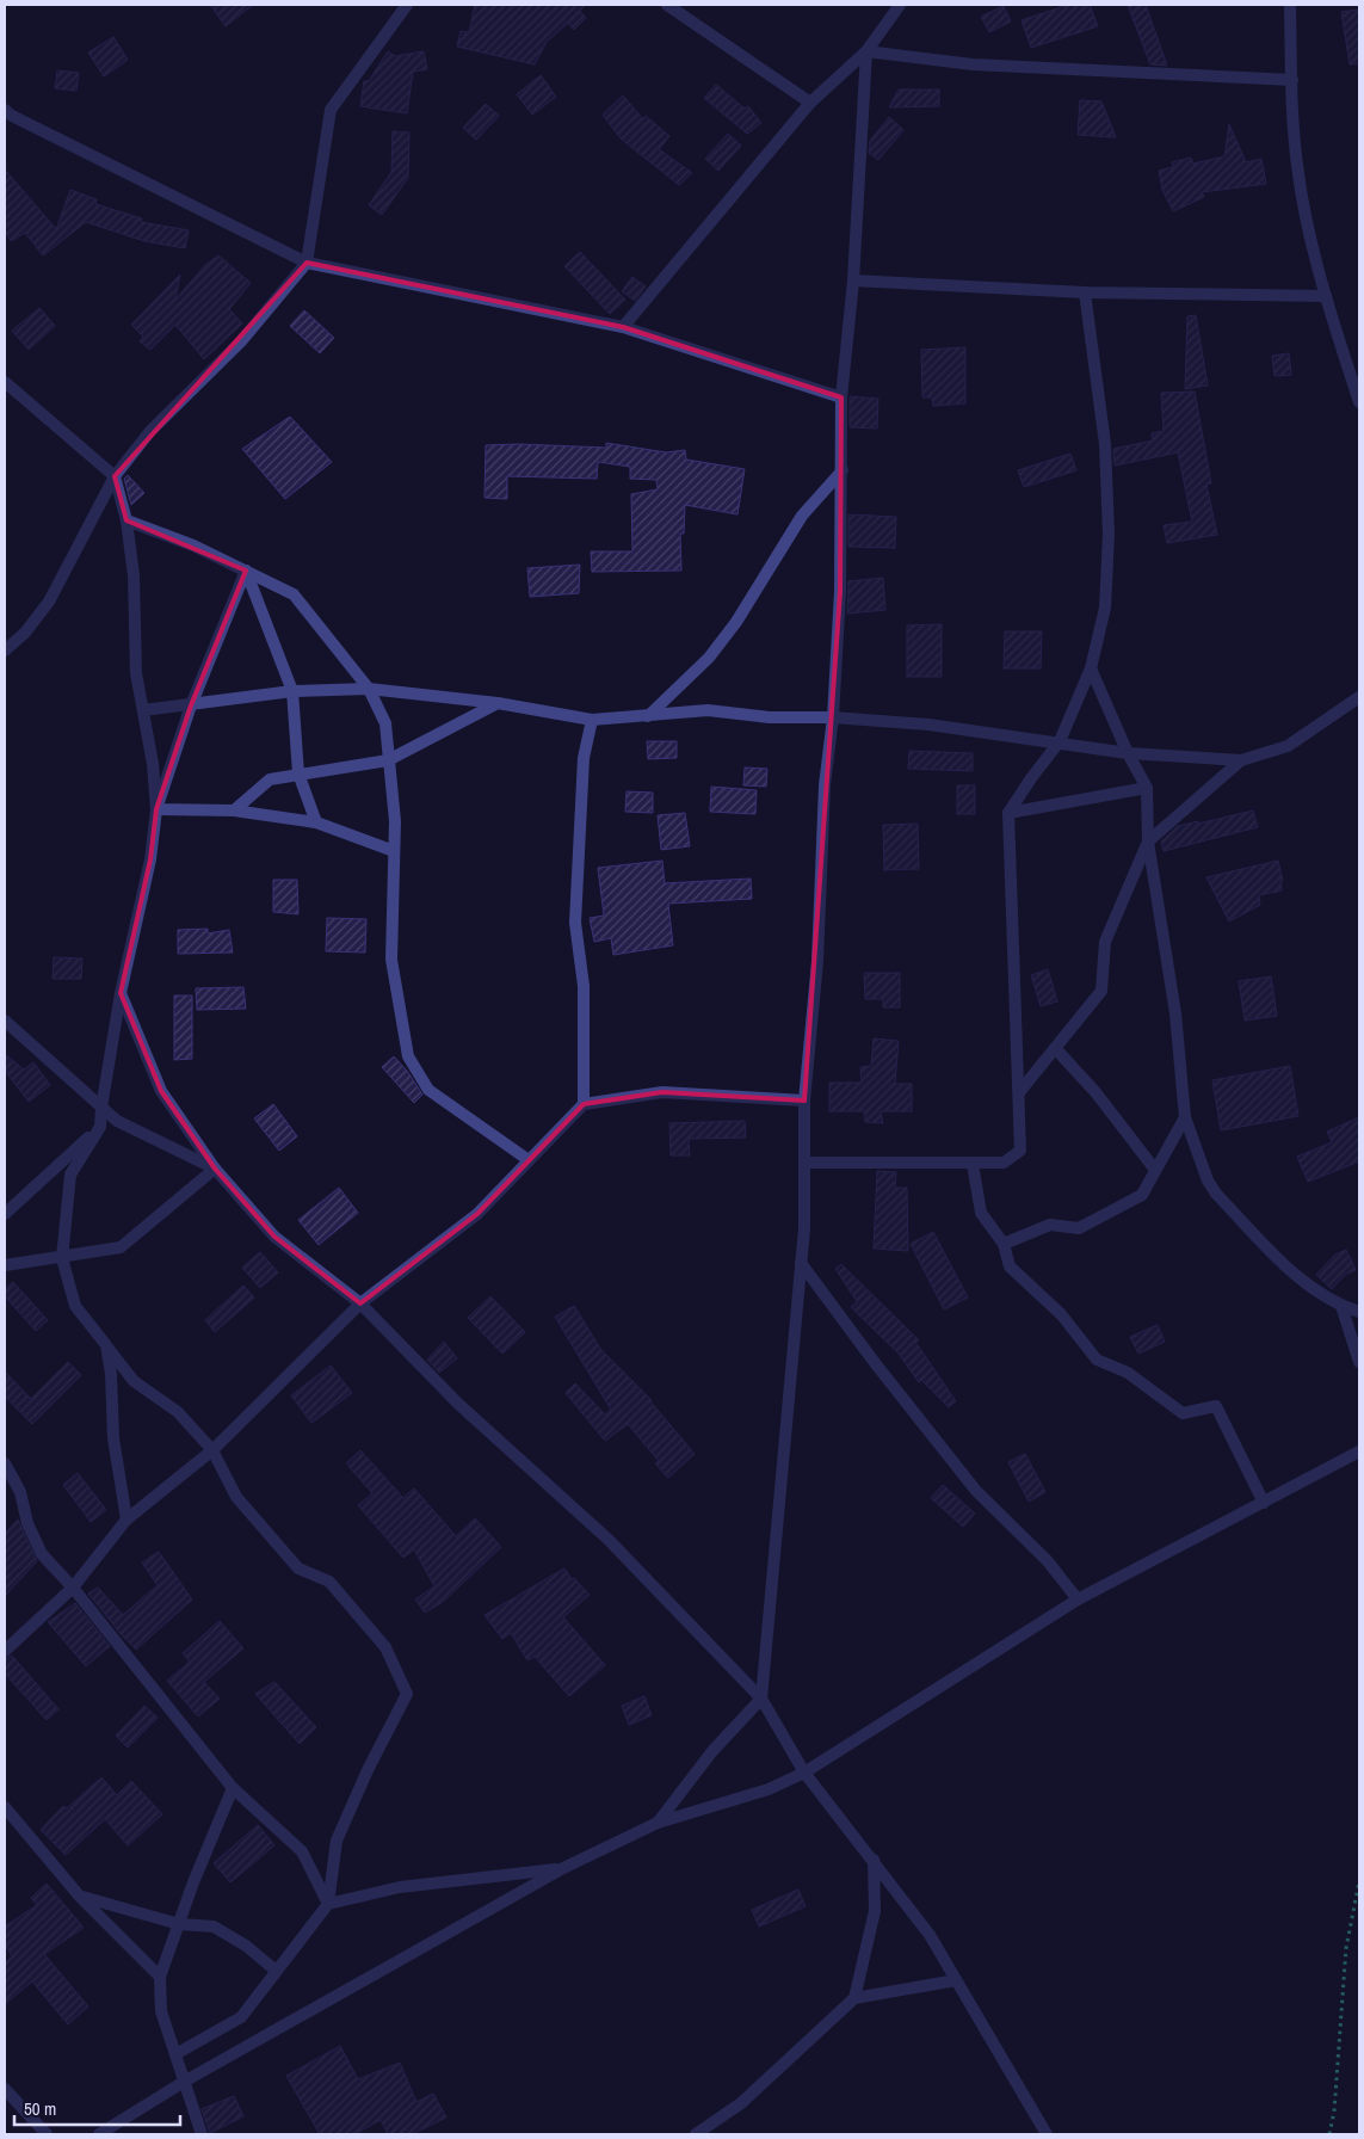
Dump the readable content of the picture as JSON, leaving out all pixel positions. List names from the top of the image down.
{
  "scale_bar": "50 m"
}
